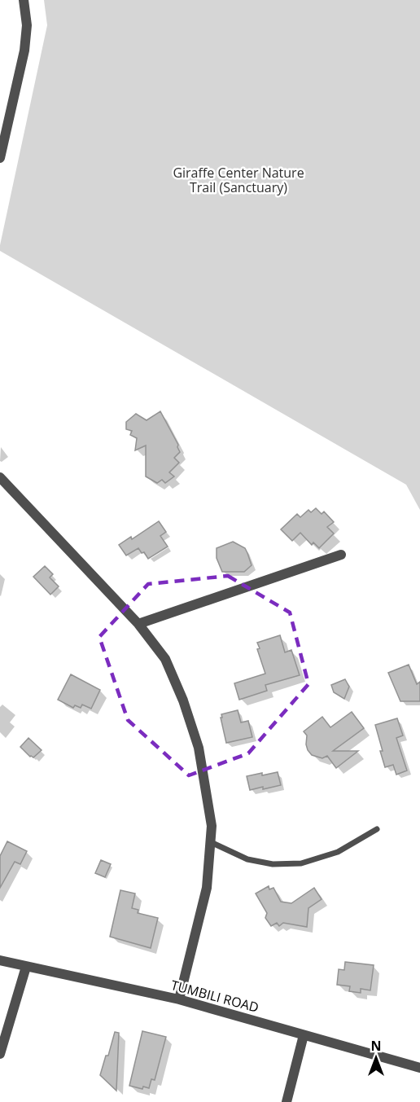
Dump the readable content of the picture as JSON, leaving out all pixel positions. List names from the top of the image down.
{
  "streets": {
    "street": ["TUMBILI ROAD"]
  },
  "parks": ["Giraffe Center Nature Trail (Sanctuary)"],
  "north": "top"
}
